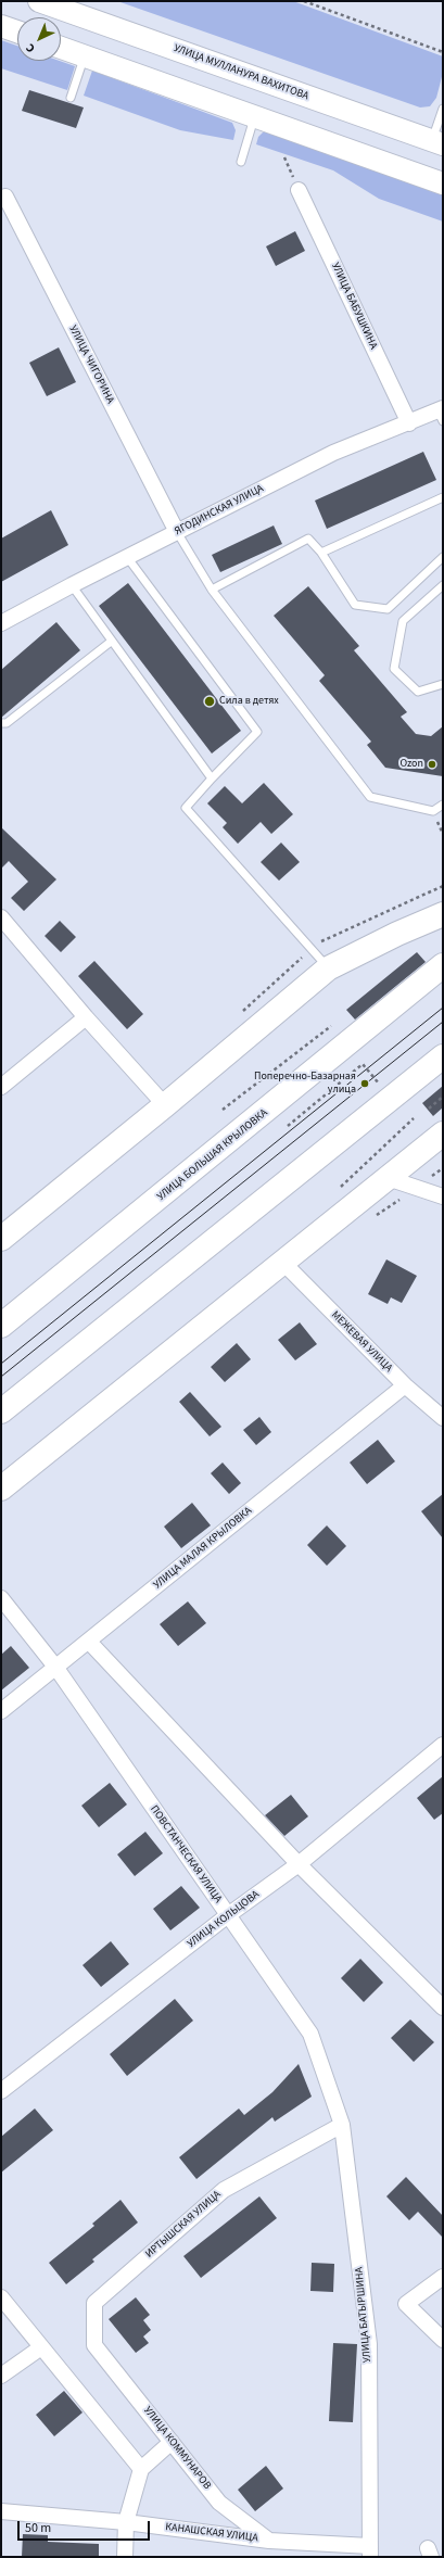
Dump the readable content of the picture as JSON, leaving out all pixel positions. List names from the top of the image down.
{
  "streets": {
    "main road": ["УЛИЦА МУЛЛАНУРА ВАХИТОВА", "УЛИЦА БОЛЬШАЯ КРЫЛОВКА"],
    "street": [
      "УЛИЦА БАБУШКИНА",
      "УЛИЦА ЧИГОРИНА",
      "ЯГОДИНСКАЯ УЛИЦА",
      "МЕЖЕВАЯ УЛИЦА",
      "УЛИЦА МАЛАЯ КРЫЛОВКА",
      "ПОВСТАНЧЕСКАЯ УЛИЦА",
      "УЛИЦА КОЛЬЦОВА",
      "ИРТЫШСКАЯ УЛИЦА",
      "УЛИЦА БАТЫРШИНА",
      "УЛИЦА КОММУНАРОВ",
      "КАНАШСКАЯ УЛИЦА"
    ]
  },
  "crossings": [
    ["УЛИЦА БАБУШКИНА", "ЯГОДИНСКАЯ УЛИЦА"],
    ["УЛИЦА ЧИГОРИНА", "ЯГОДИНСКАЯ УЛИЦА"],
    ["МЕЖЕВАЯ УЛИЦА", "УЛИЦА МАЛАЯ КРЫЛОВКА"],
    ["УЛИЦА МАЛАЯ КРЫЛОВКА", "ПОВСТАНЧЕСКАЯ УЛИЦА"],
    ["ПОВСТАНЧЕСКАЯ УЛИЦА", "УЛИЦА КОЛЬЦОВА"],
    ["ПОВСТАНЧЕСКАЯ УЛИЦА", "ИРТЫШСКАЯ УЛИЦА"],
    ["ПОВСТАНЧЕСКАЯ УЛИЦА", "УЛИЦА БАТЫРШИНА"],
    ["ИРТЫШСКАЯ УЛИЦА", "УЛИЦА БАТЫРШИНА"],
    ["ИРТЫШСКАЯ УЛИЦА", "УЛИЦА КОММУНАРОВ"],
    ["УЛИЦА БАТЫРШИНА", "КАНАШСКАЯ УЛИЦА"],
    ["УЛИЦА КОММУНАРОВ", "КАНАШСКАЯ УЛИЦА"]
  ],
  "places": ["Сила в детях", "Ozon", "Поперечно-Базарная улица"],
  "scale_bar": "50 m",
  "north": "bottom left"
}
